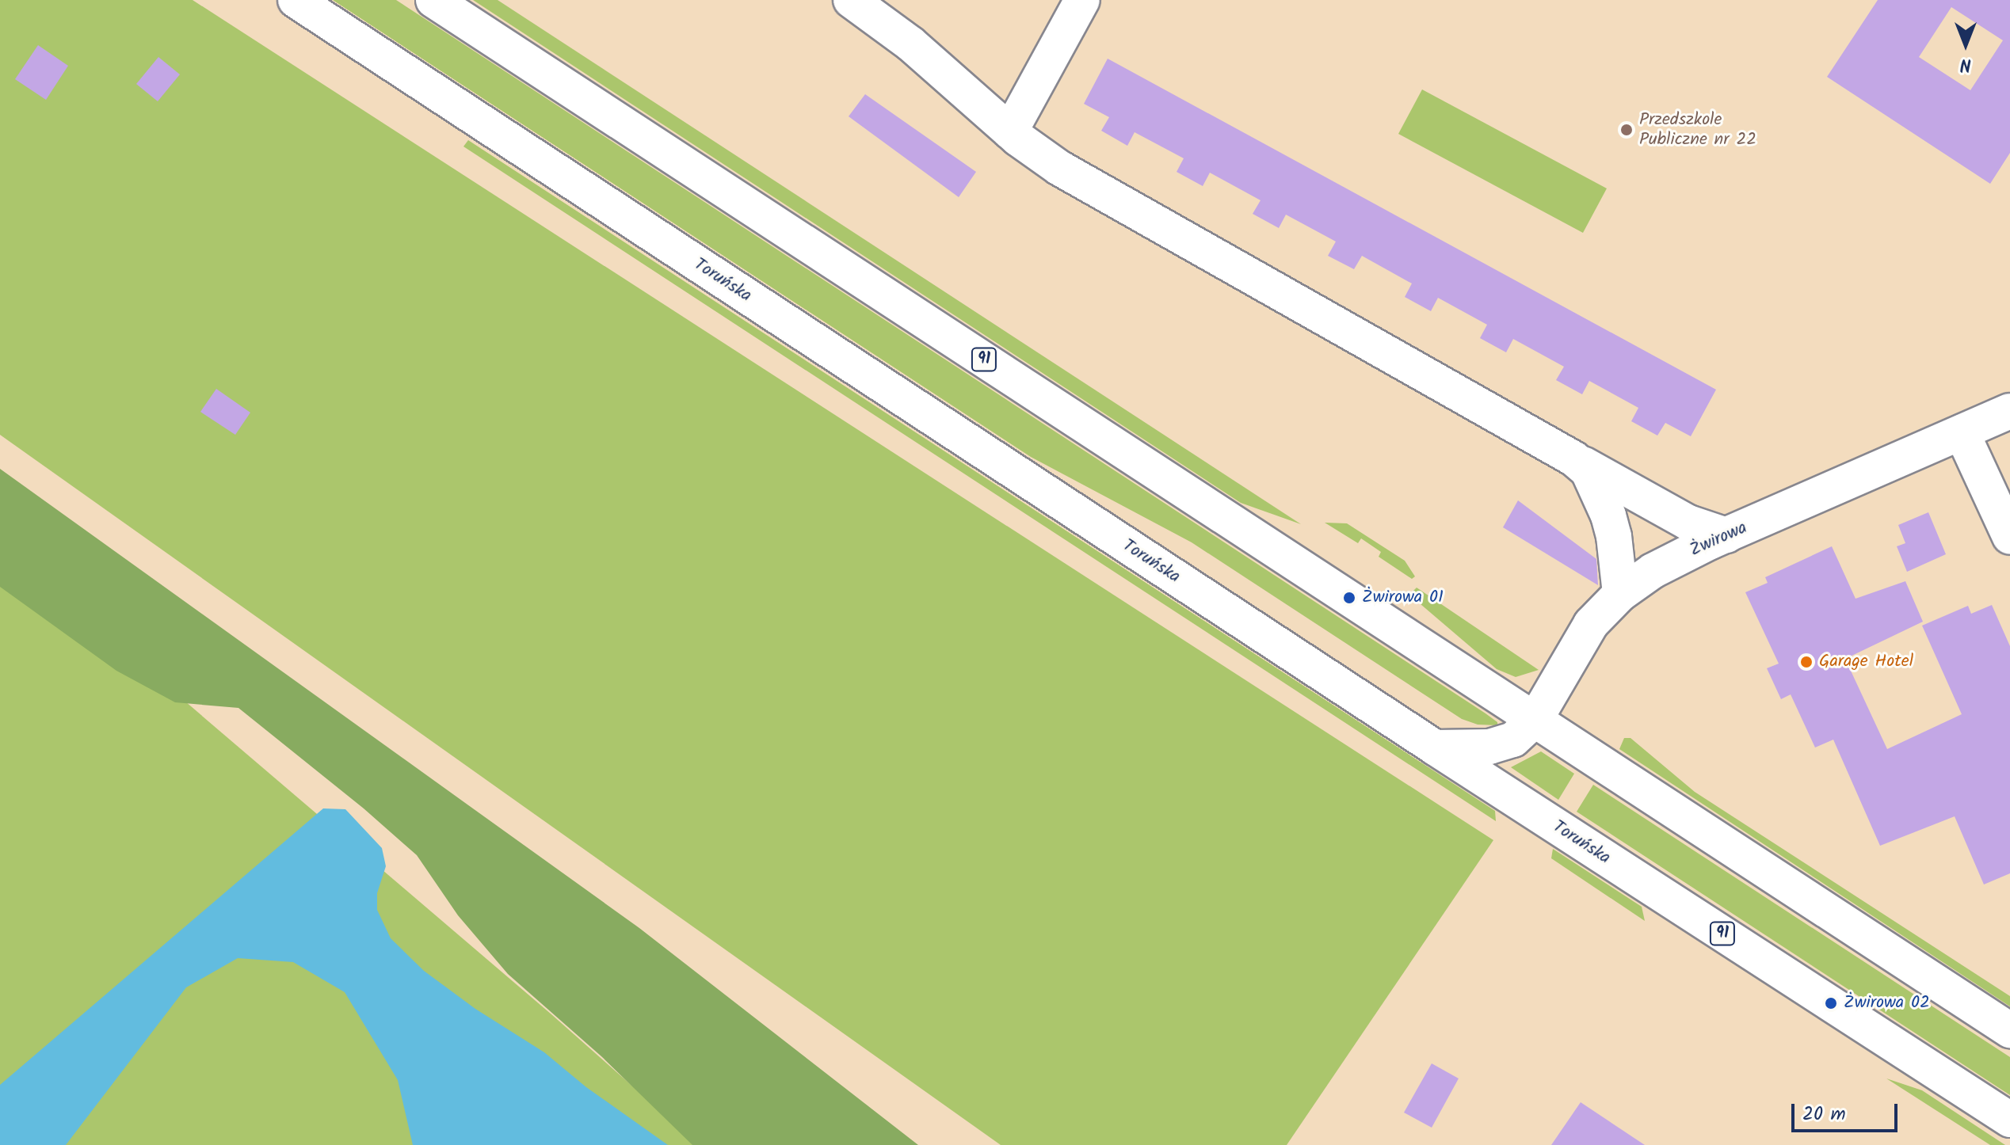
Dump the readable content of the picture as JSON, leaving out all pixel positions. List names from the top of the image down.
{
  "streets": {
    "main road": ["Toruńska", "91", "Żwirowa"]
  },
  "crossings": [
    ["Toruńska", "Żwirowa"],
    ["91", "Żwirowa"]
  ],
  "places": [
    "Przedszkole Publiczne nr 22",
    "Żwirowa 01",
    "Garage Hotel",
    "Żwirowa 02"
  ],
  "scale_bar": "20 m",
  "north": "bottom"
}
